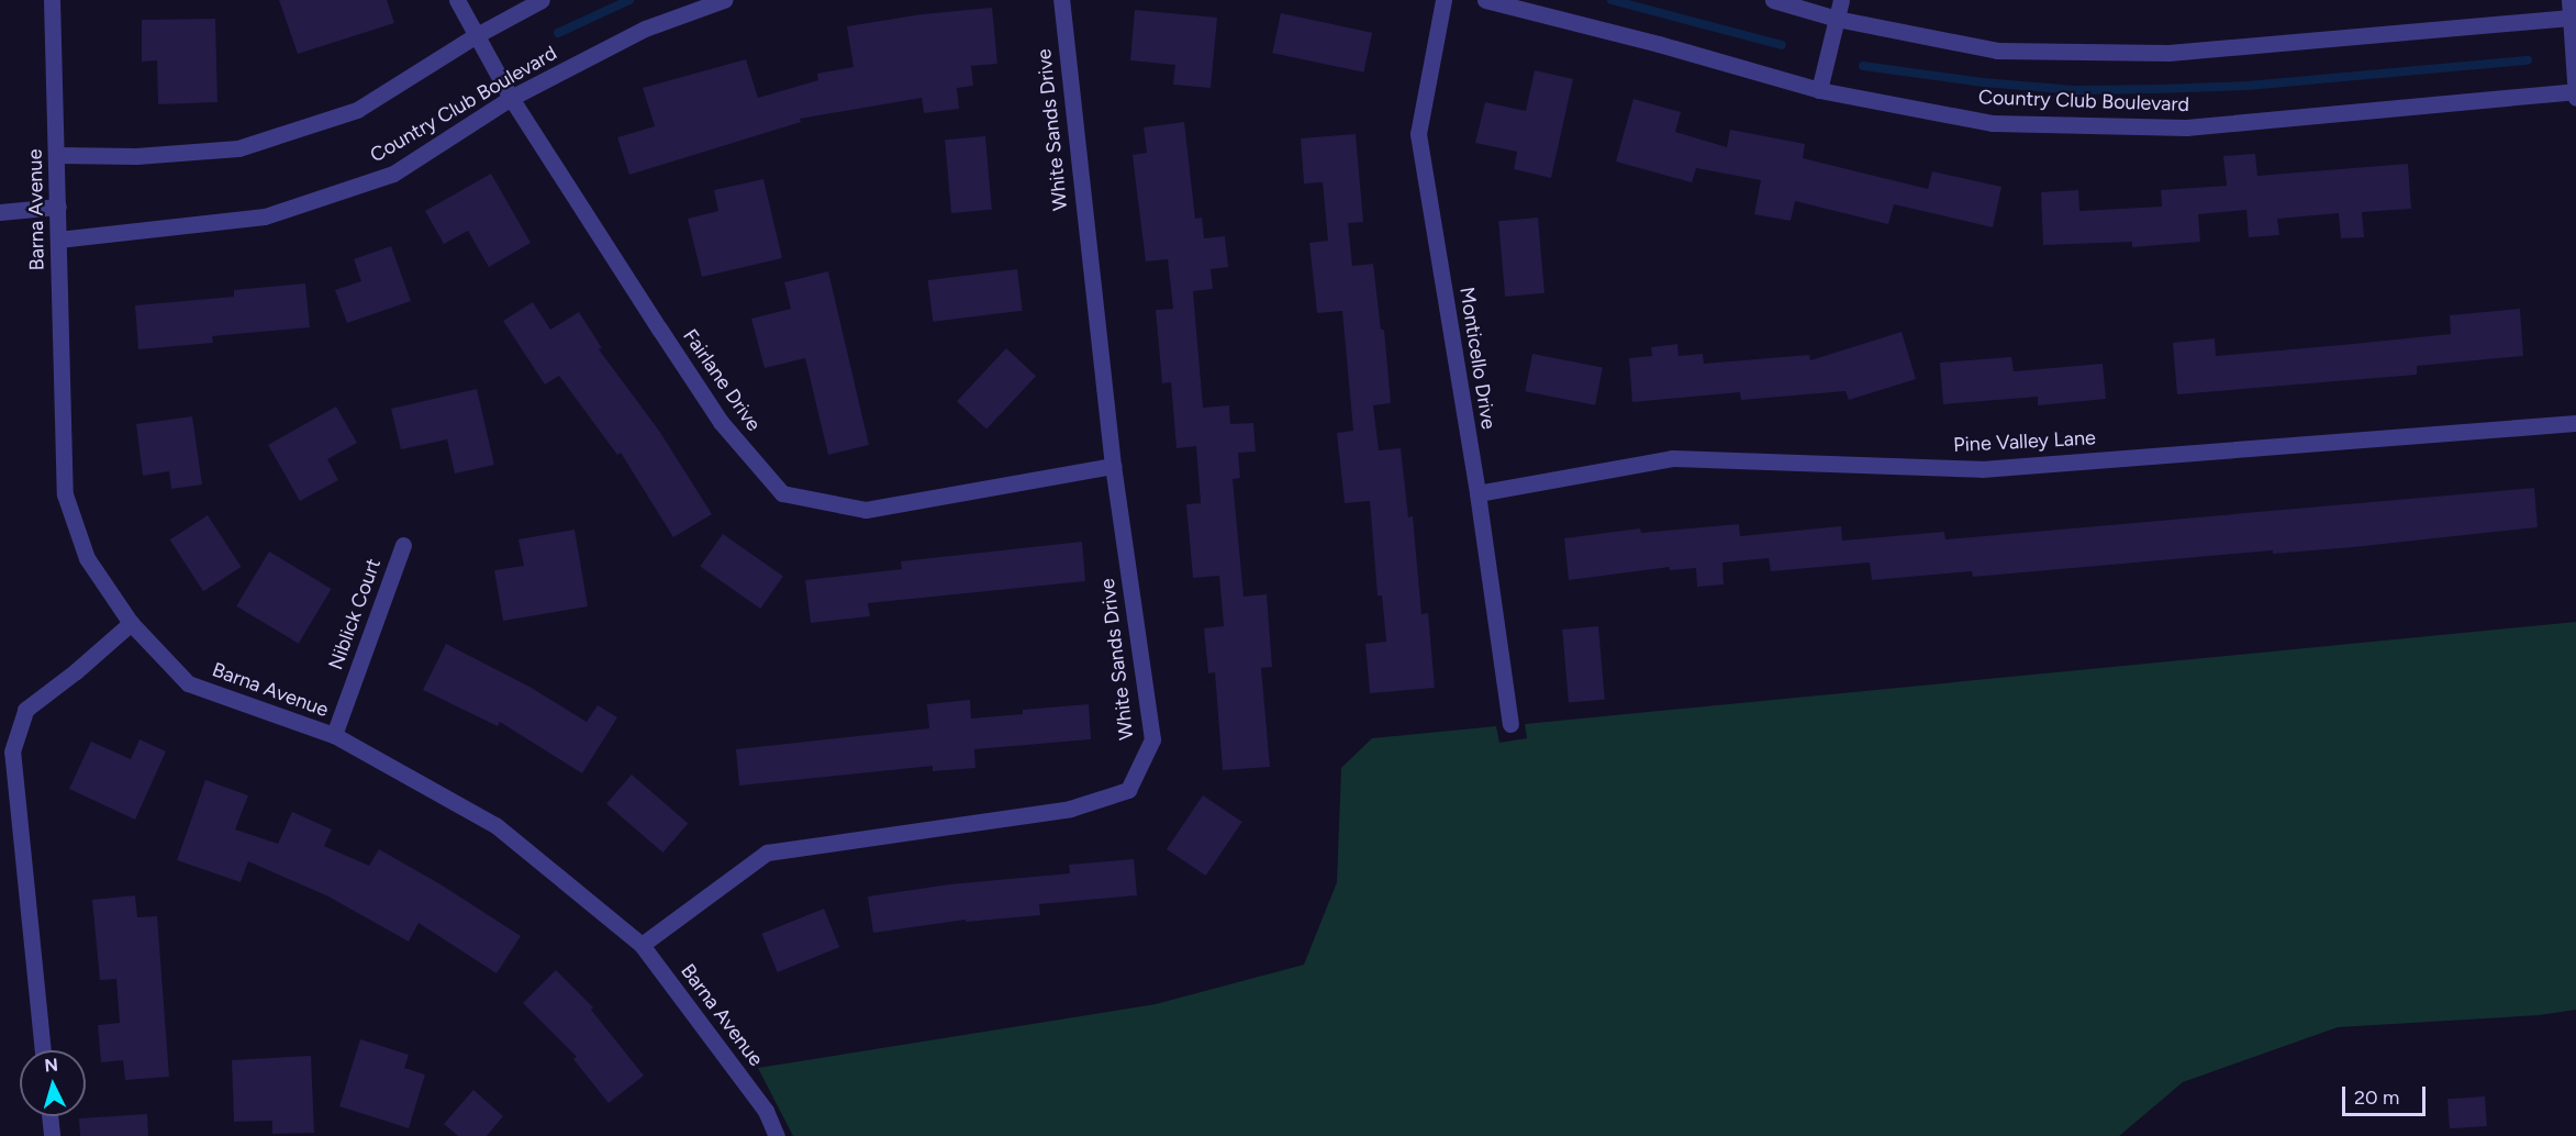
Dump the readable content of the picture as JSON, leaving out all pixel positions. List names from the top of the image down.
{
  "streets": {
    "street": [
      "Country Club Boulevard",
      "White Sands Drive",
      "Barna Avenue",
      "Monticello Drive",
      "Fairlane Drive",
      "Pine Valley Lane",
      "Niblick Court"
    ]
  },
  "crossings": [
    ["Country Club Boulevard", "Barna Avenue"],
    ["Country Club Boulevard", "Fairlane Drive"],
    ["White Sands Drive", "Barna Avenue"],
    ["White Sands Drive", "Fairlane Drive"],
    ["Barna Avenue", "Niblick Court"],
    ["Monticello Drive", "Pine Valley Lane"]
  ],
  "scale_bar": "20 m",
  "north": "top"
}
